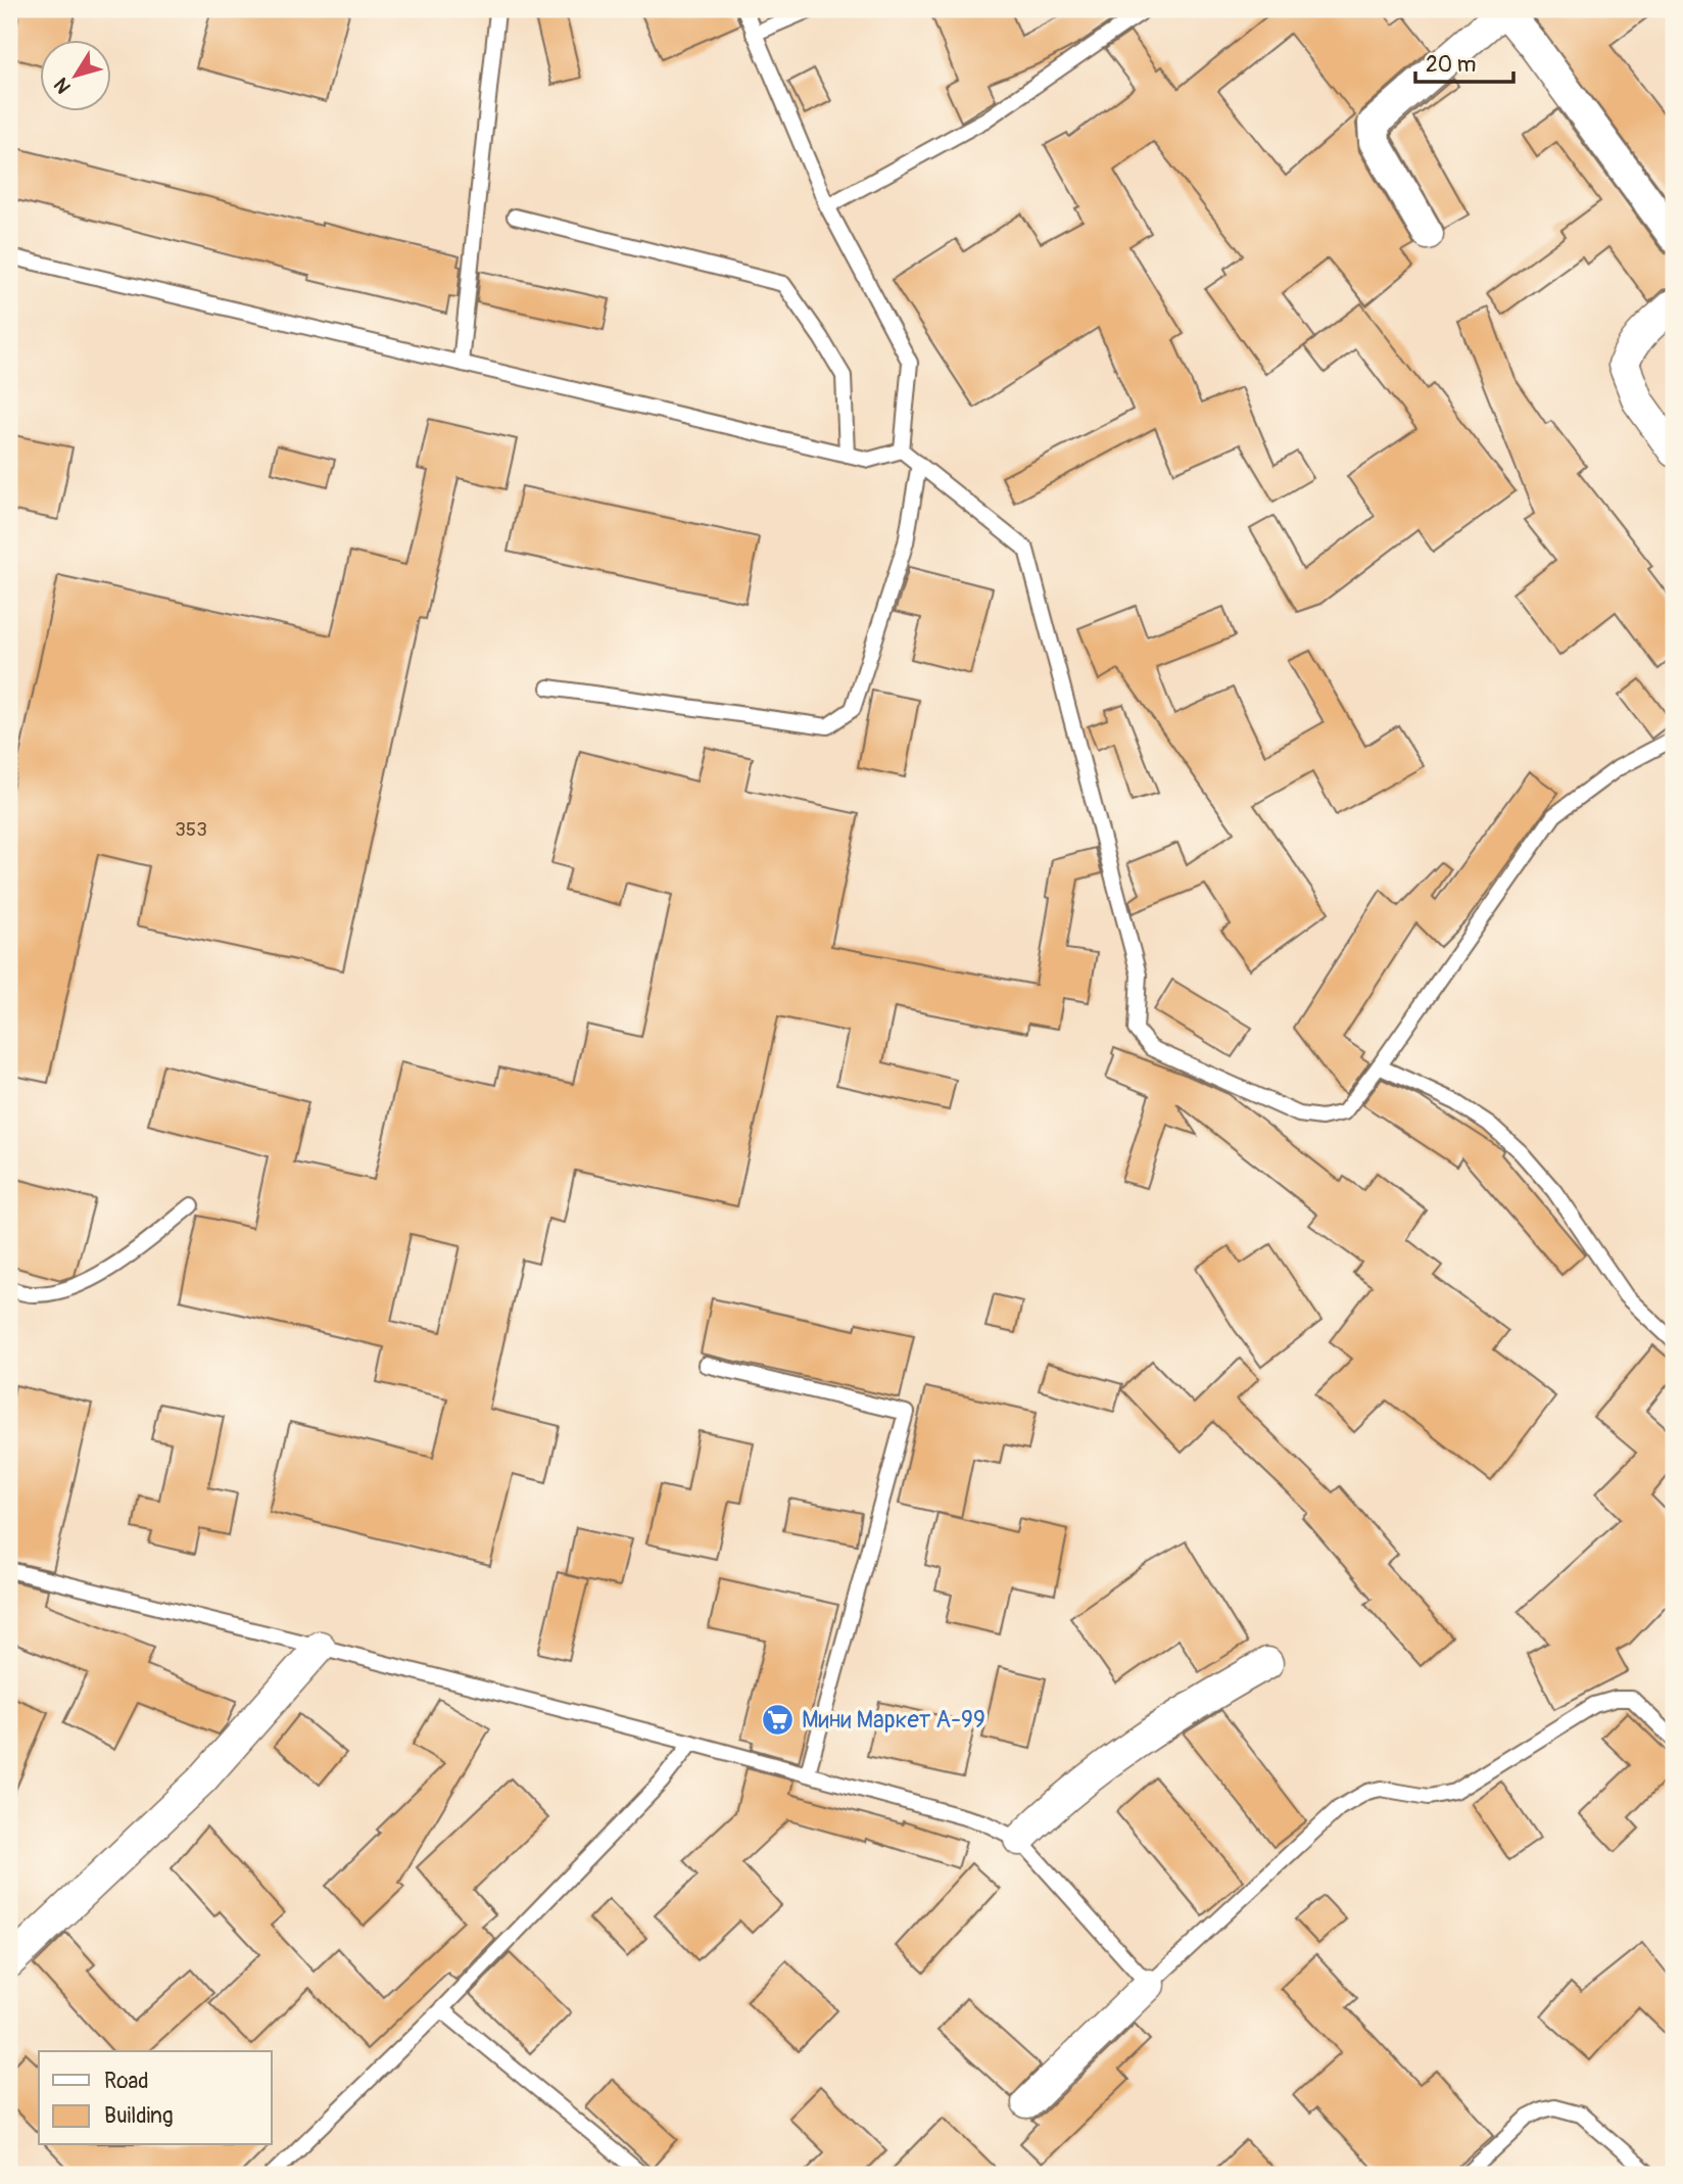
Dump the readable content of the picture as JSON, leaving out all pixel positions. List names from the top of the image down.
{
  "places": {
    "supermarket": ["Мини Маркет А-99"]
  },
  "house_numbers": ["353"],
  "legend": ["Road", "Building"],
  "scale_bar": "20 m",
  "north": "bottom left"
}
